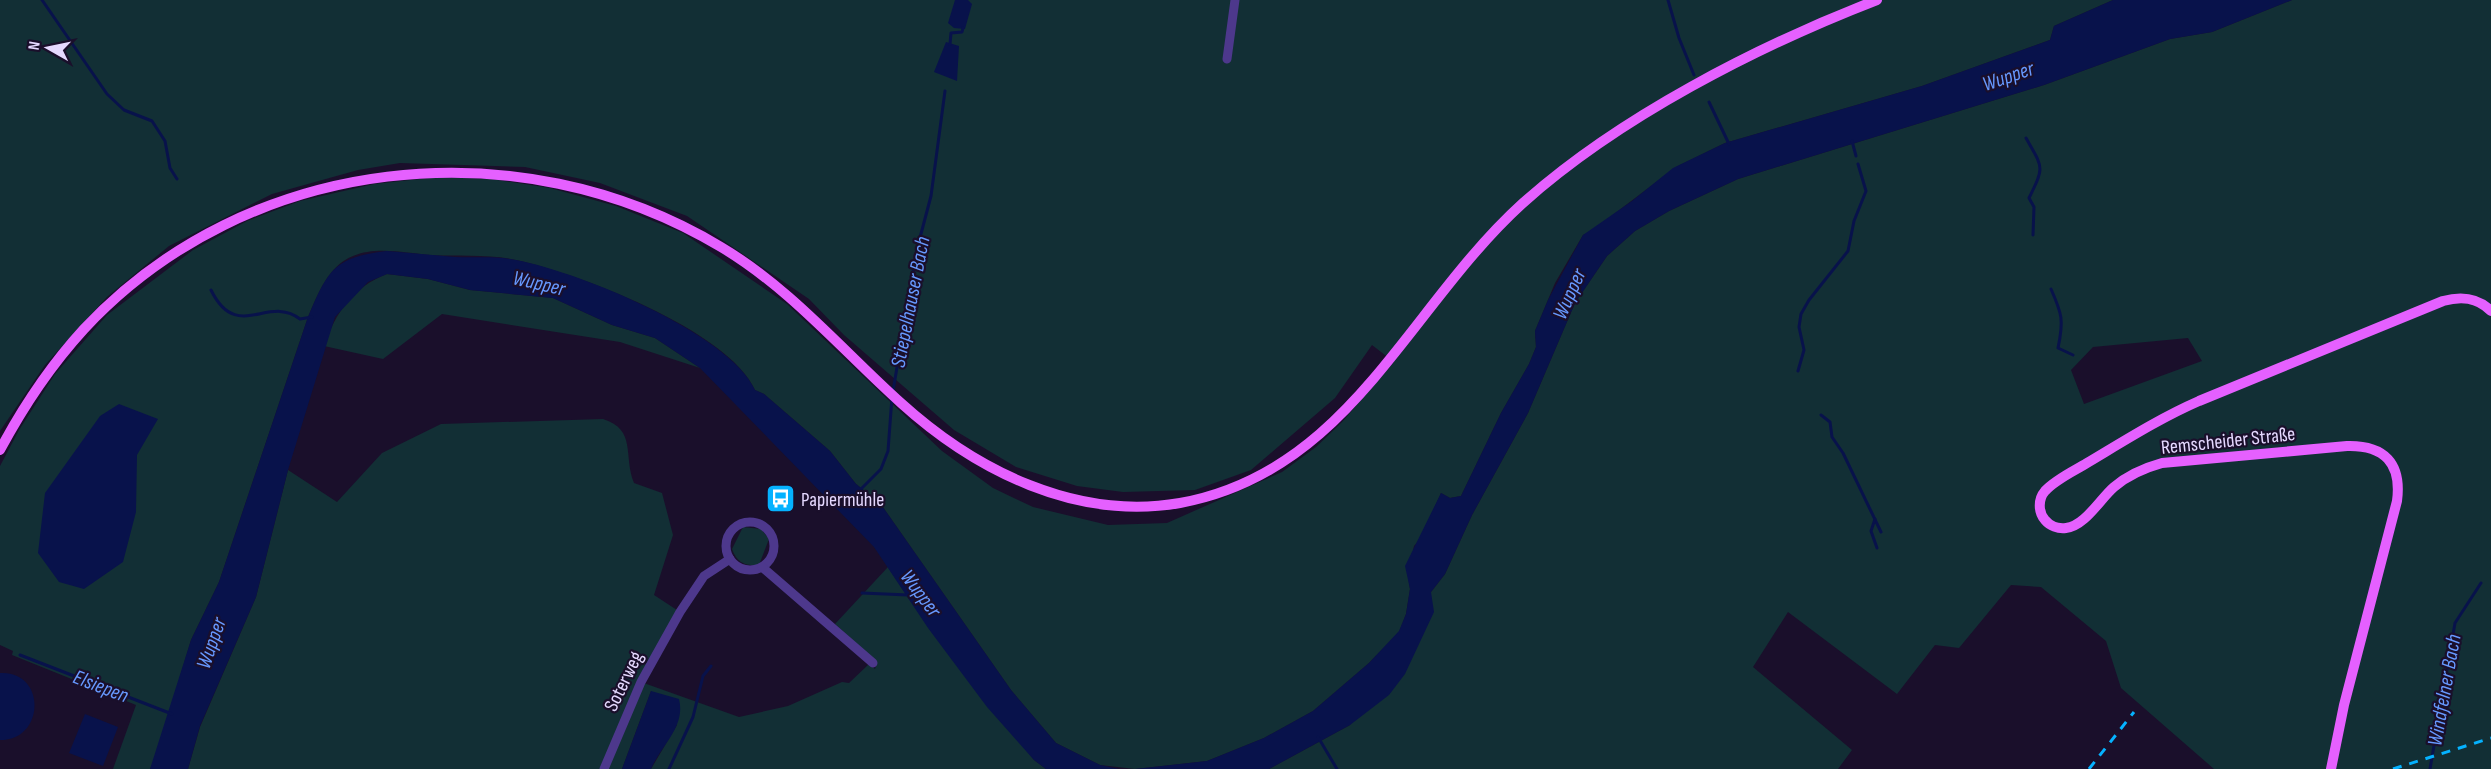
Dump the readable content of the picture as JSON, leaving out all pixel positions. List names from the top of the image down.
{
  "streets": {
    "main road": ["Remscheider Straße"],
    "street": ["Soterweg"]
  },
  "water": [
    "Wupper",
    "Stiepelhauser Bach",
    "Elsiepen",
    "Windfelner Bach"
  ],
  "places": {
    "bus stop": ["Papiermühle"]
  },
  "north": "left"
}
